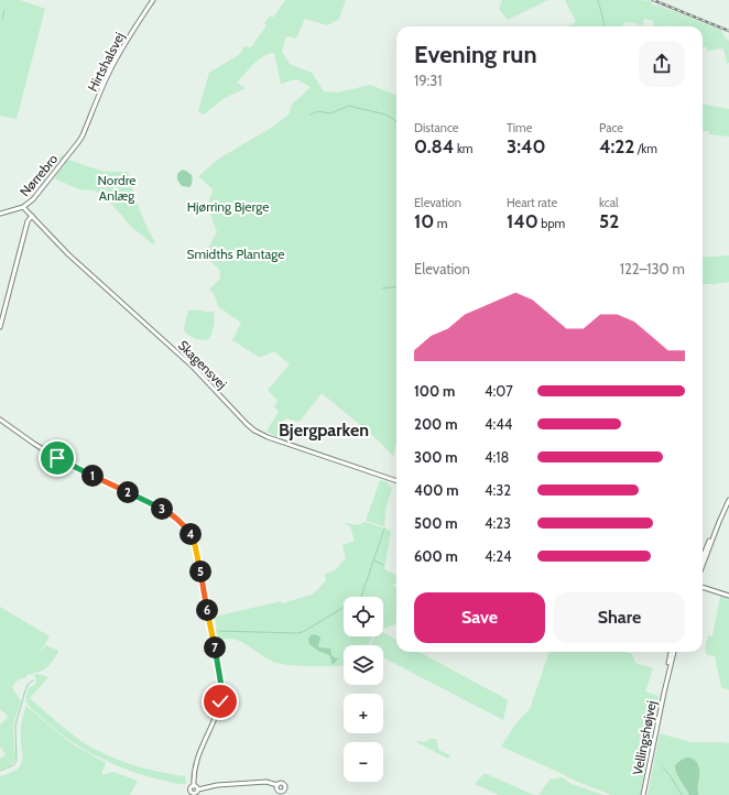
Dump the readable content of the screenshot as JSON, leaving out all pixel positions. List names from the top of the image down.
{
  "streets": {
    "street": [
      "Hirtshalsvej",
      "Nørrebro",
      "Skagensvej",
      "Vellingshøjvej"
    ]
  },
  "crossings": [
    ["Hirtshalsvej", "Nørrebro"],
    ["Nørrebro", "Skagensvej"]
  ],
  "districts": ["Bjergparken"],
  "parks": ["Nordre Anlæg", "Hjørring Bjerge", "Smidths Plantage"],
  "page": {
    "heading": ["Evening run", "19:31"],
    "stats": [
      ["Distance", "0.84 km"],
      ["Time", "3:40"],
      ["Pace", "4:22 /km"],
      ["Elevation", "10 m"],
      ["Heart rate", "140 bpm"],
      ["kcal", "52"]
    ],
    "chart": ["Elevation", "122–130 m"],
    "list": [
      {
        "name": "100 m",
        "note": "4:07"
      },
      {
        "name": "200 m",
        "note": "4:44"
      },
      {
        "name": "300 m",
        "note": "4:18"
      },
      {
        "name": "400 m",
        "note": "4:32"
      },
      {
        "name": "500 m",
        "note": "4:23"
      },
      {
        "name": "600 m",
        "note": "4:24"
      }
    ],
    "pins": [
      "1",
      "2",
      "3",
      "4",
      "5",
      "6",
      "7"
    ],
    "buttons": ["Save", "Share"],
    "map_buttons": ["+", "−"]
  }
}
